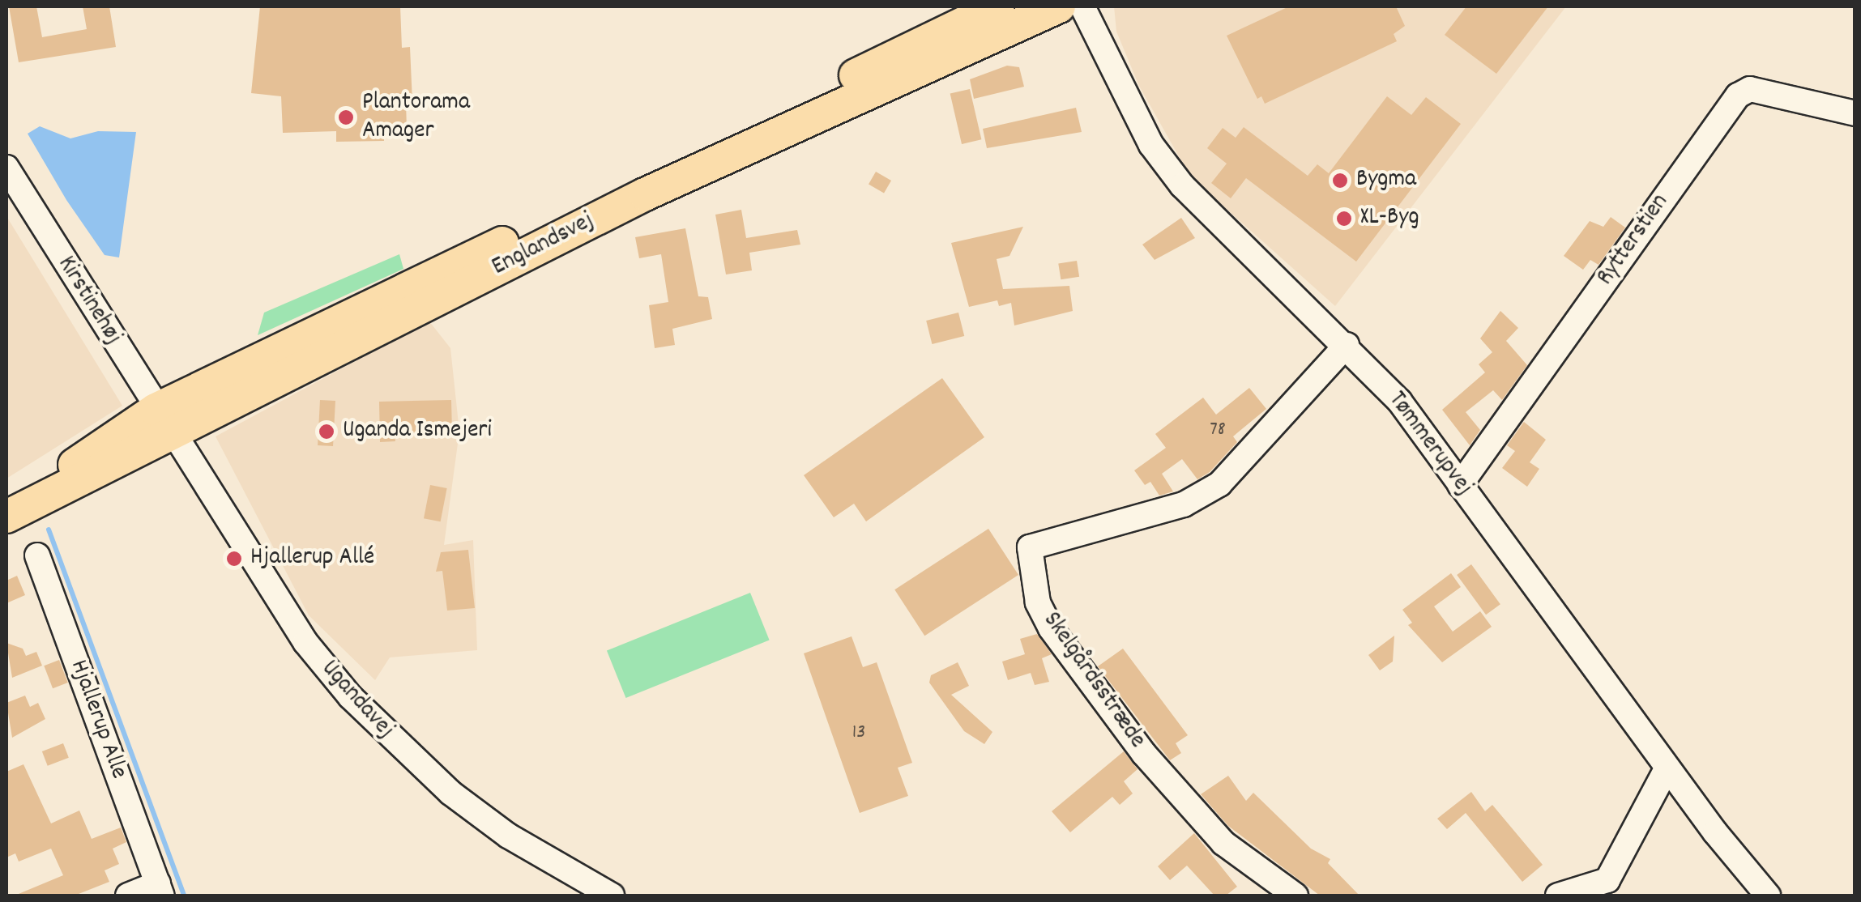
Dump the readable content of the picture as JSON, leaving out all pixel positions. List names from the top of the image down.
{
  "streets": {
    "main road": ["Englandsvej"],
    "street": [
      "Rytterstien",
      "Kirstinehøj",
      "Tømmerupvej",
      "Skelgårdsstræde",
      "Ugandavej",
      "Hjallerup Alle"
    ]
  },
  "crossings": [
    ["Rytterstien", "Tømmerupvej"],
    ["Englandsvej", "Kirstinehøj"],
    ["Englandsvej", "Ugandavej"],
    ["Kirstinehøj", "Ugandavej"],
    ["Tømmerupvej", "Skelgårdsstræde"]
  ],
  "places": [
    "Plantorama Amager",
    "Bygma",
    "XL-Byg",
    "Uganda Ismejeri",
    "Hjallerup Allé"
  ],
  "house_numbers": ["78", "13"]
}
